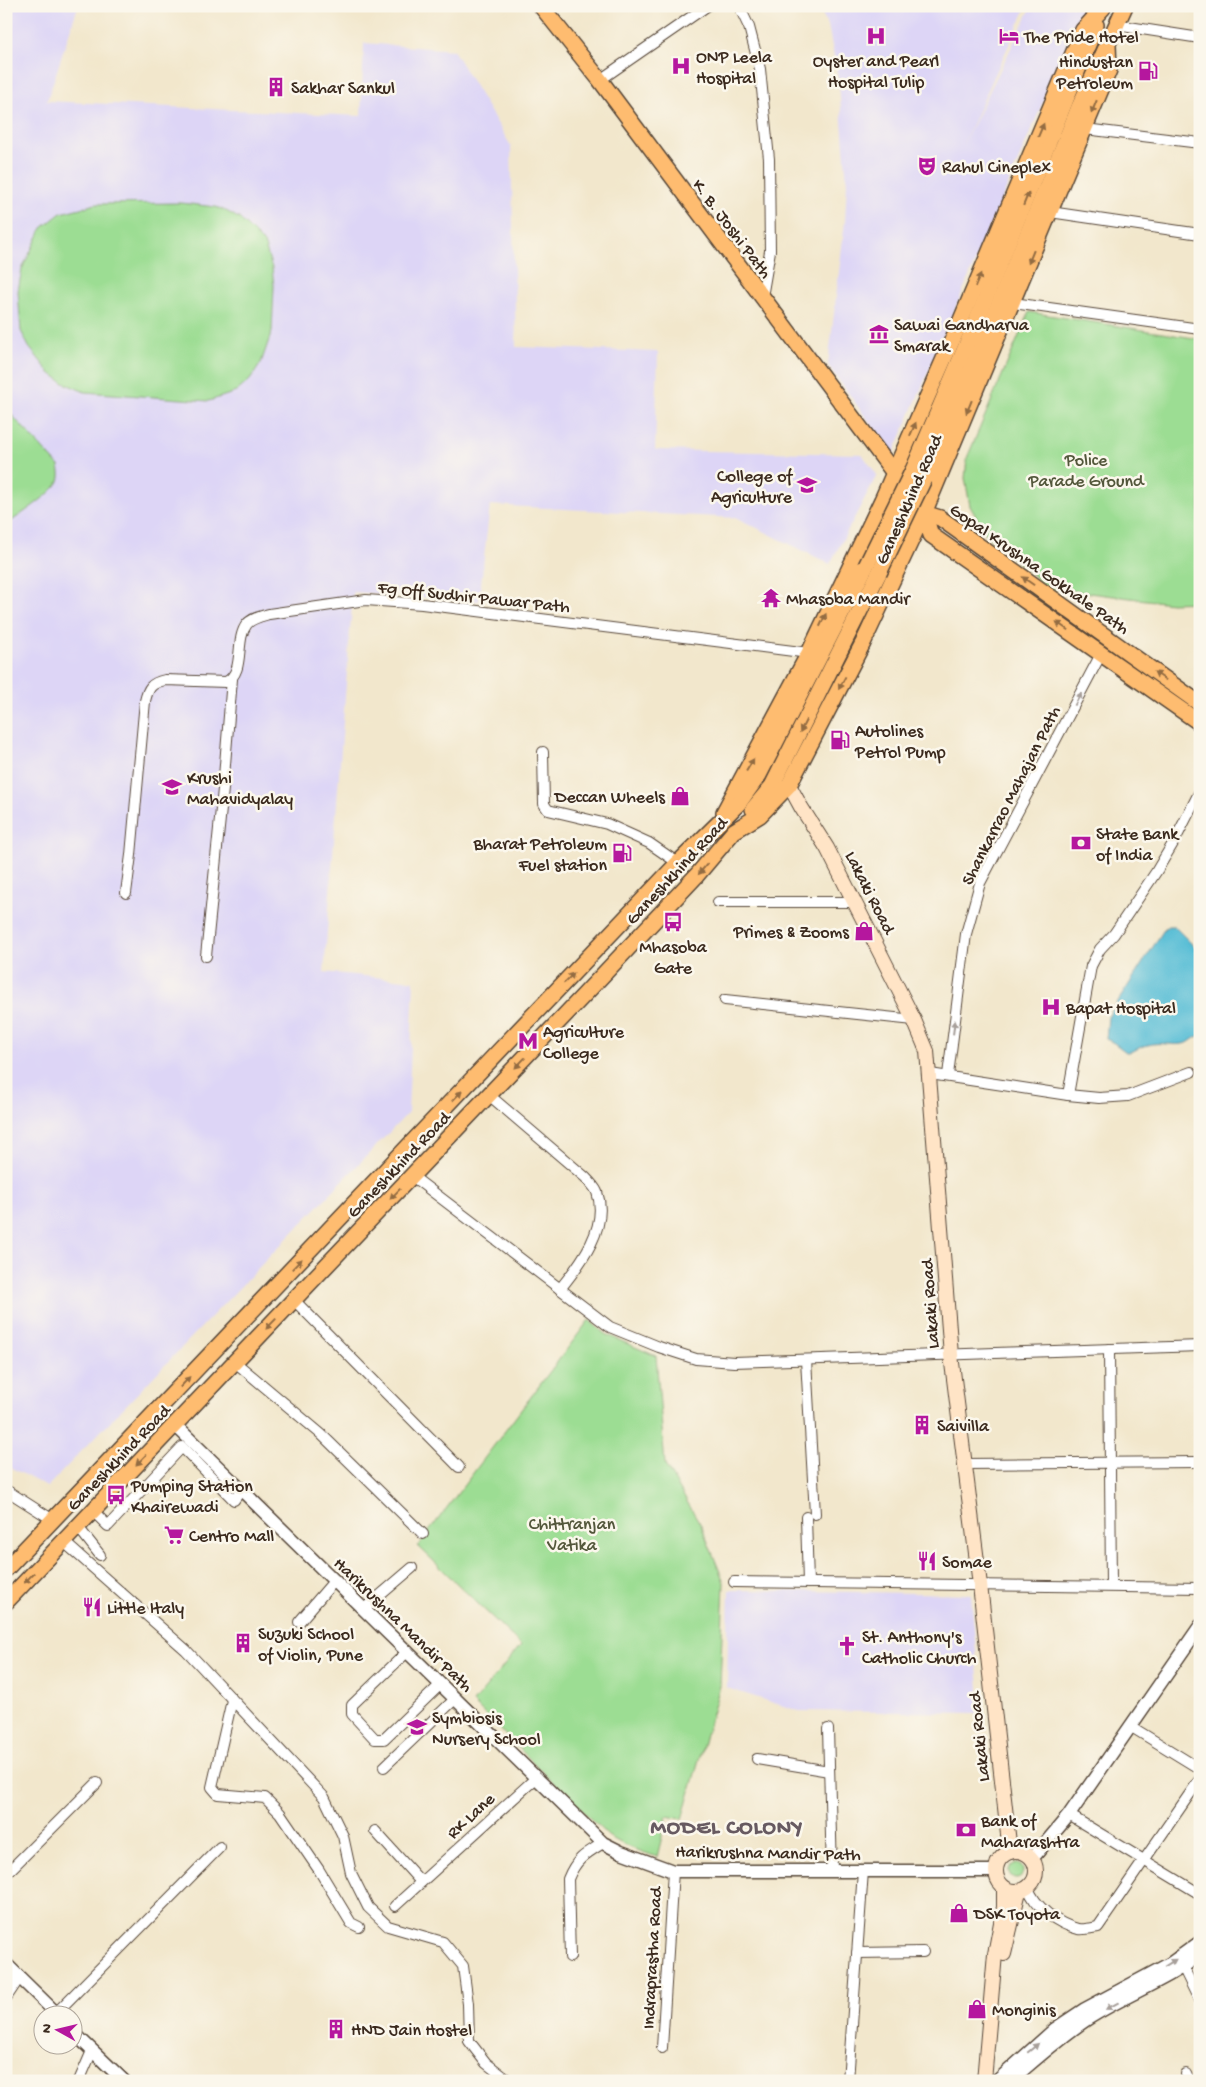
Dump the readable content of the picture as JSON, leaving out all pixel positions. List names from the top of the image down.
{
  "streets": {
    "main road": [
      "K. B. Joshi Path",
      "Ganeshkhind Road",
      "Gopal Krushna Gokhale Path",
      "Lakaki Road"
    ],
    "street": [
      "Fg Off Sudhir Pawar Path",
      "Shankarrao Mahajan Path",
      "Harikrushna Mandir Path",
      "RK Lane",
      "Indraprastha Road"
    ]
  },
  "crossings": [
    ["K. B. Joshi Path", "Ganeshkhind Road"],
    ["K. B. Joshi Path", "Gopal Krushna Gokhale Path"],
    ["Ganeshkhind Road", "Gopal Krushna Gokhale Path"],
    ["Ganeshkhind Road", "Fg Off Sudhir Pawar Path"],
    ["Ganeshkhind Road", "Lakaki Road"],
    ["Ganeshkhind Road", "Harikrushna Mandir Path"],
    ["Gopal Krushna Gokhale Path", "Shankarrao Mahajan Path"],
    ["Lakaki Road", "Harikrushna Mandir Path"],
    ["Harikrushna Mandir Path", "RK Lane"],
    ["Harikrushna Mandir Path", "Indraprastha Road"]
  ],
  "one_way": ["Gopal Krushna Gokhale Path", "Shankarrao Mahajan Path"],
  "districts": ["MODEL COLONY"],
  "parks": ["Police Parade Ground", "Chittranjan Vatika"],
  "places": {
    "hospital": ["Oyster and Pearl Hospital Tulip", "ONP Leela Hospital", "Bapat Hospital"],
    "hotel": ["The Pride Hotel"],
    "fuel station": ["Hindustan Petroleum", "Autolines Petrol Pump", "Bharat Petroleum Fuel station"],
    "building": [
      "Sakhar Sankul",
      "Saivilla",
      "Suzuki School of Violin, Pune",
      "HND Jain Hostel"
    ],
    "theatre": ["Rahul Cineplex"],
    "museum": ["Sawai Gandharva Smarak"],
    "school or university": ["College of Agriculture", "Krushi Mahavidyalay", "Symbiosis Nursery School"],
    "temple": ["Mhasoba Mandir"],
    "shop": [
      "Deccan Wheels",
      "Primes & Zooms",
      "DSK Toyota",
      "Monginis"
    ],
    "bank": ["State Bank of India", "Bank of Maharashtra"],
    "bus stop": ["Mhasoba Gate", "Pumping Station Khairewadi"],
    "metro station": ["Agriculture College"],
    "supermarket": ["Centro Mall"],
    "restaurant": ["Somae", "Little Italy"],
    "church": ["St. Anthony's Catholic Church"]
  },
  "north": "left"
}
